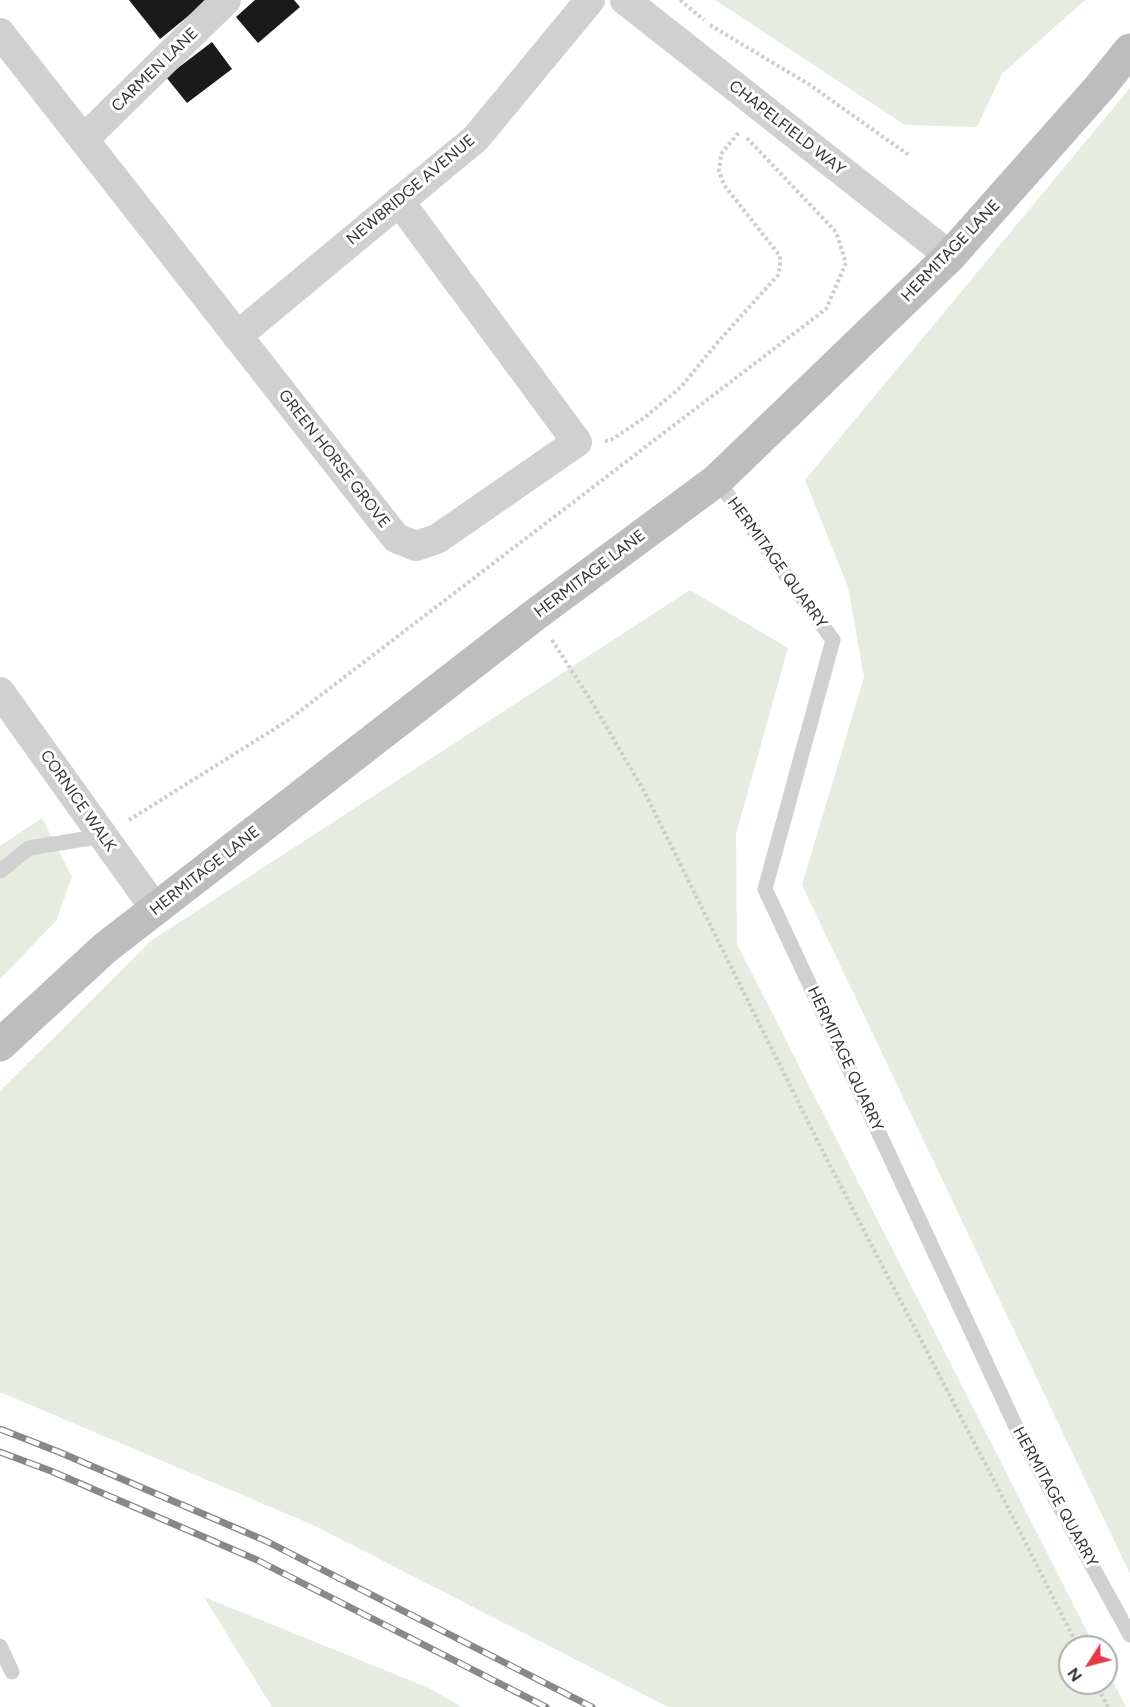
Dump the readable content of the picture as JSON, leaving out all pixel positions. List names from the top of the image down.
{
  "streets": {
    "main road": ["HERMITAGE LANE"],
    "street": [
      "CARMEN LANE",
      "CHAPELFIELD WAY",
      "NEWBRIDGE AVENUE",
      "GREEN HORSE GROVE",
      "CORNICE WALK"
    ],
    "lane": ["HERMITAGE QUARRY"]
  },
  "crossings": [
    ["CARMEN LANE", "GREEN HORSE GROVE"],
    ["CHAPELFIELD WAY", "HERMITAGE LANE"],
    ["NEWBRIDGE AVENUE", "GREEN HORSE GROVE"],
    ["HERMITAGE LANE", "HERMITAGE QUARRY"],
    ["HERMITAGE LANE", "CORNICE WALK"]
  ],
  "north": "bottom left"
}
